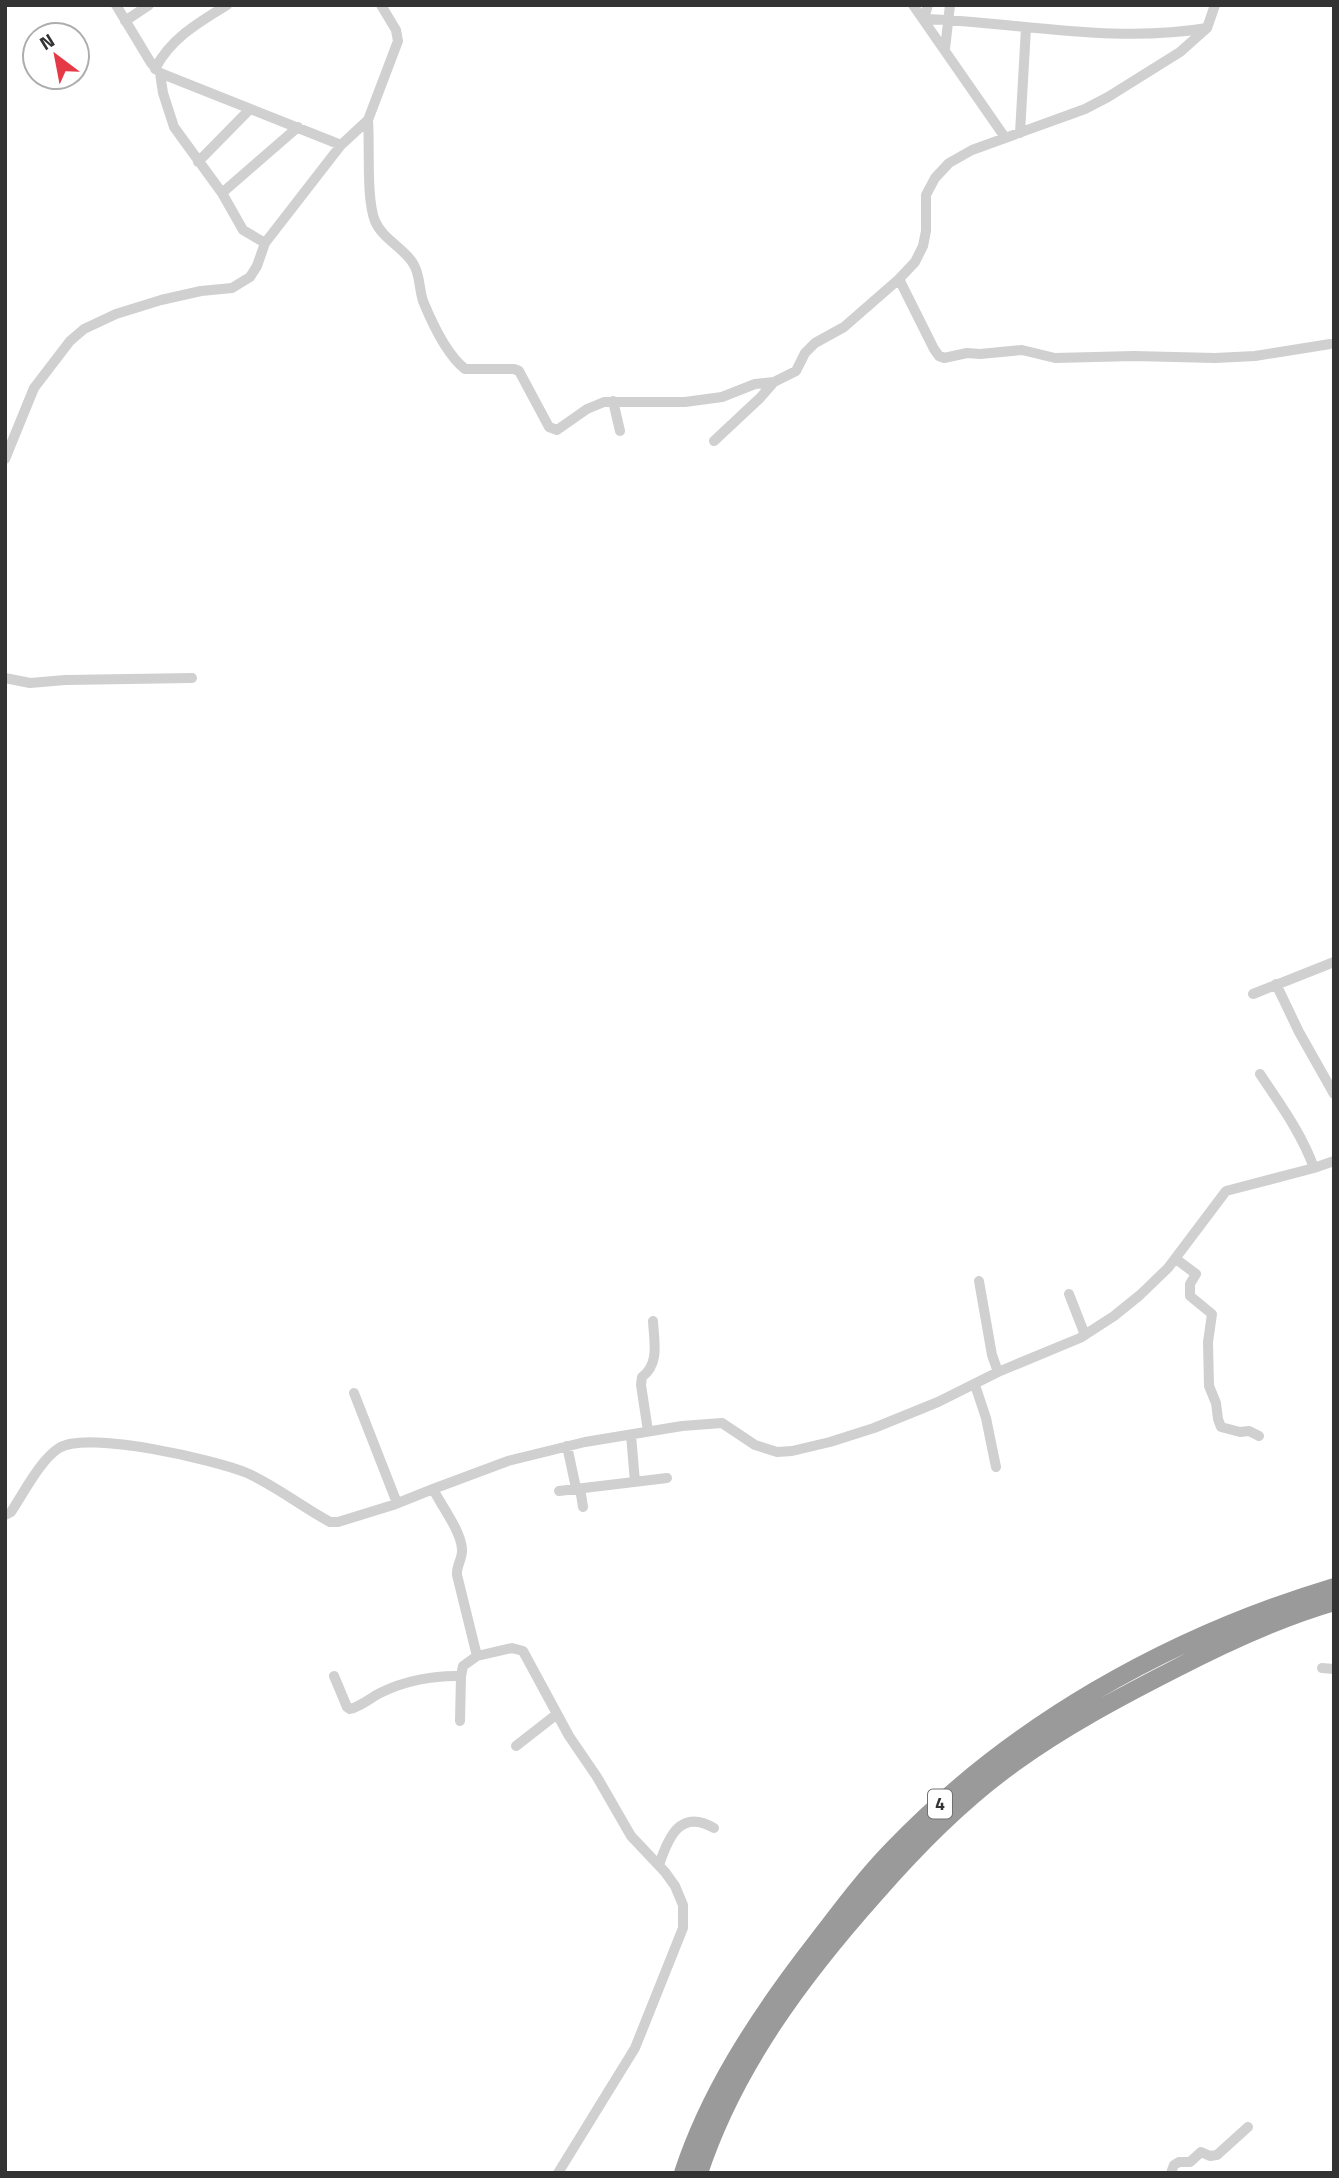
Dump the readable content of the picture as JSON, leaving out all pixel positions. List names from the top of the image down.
{
  "streets": {
    "highway": ["4"]
  },
  "north": "top left"
}
